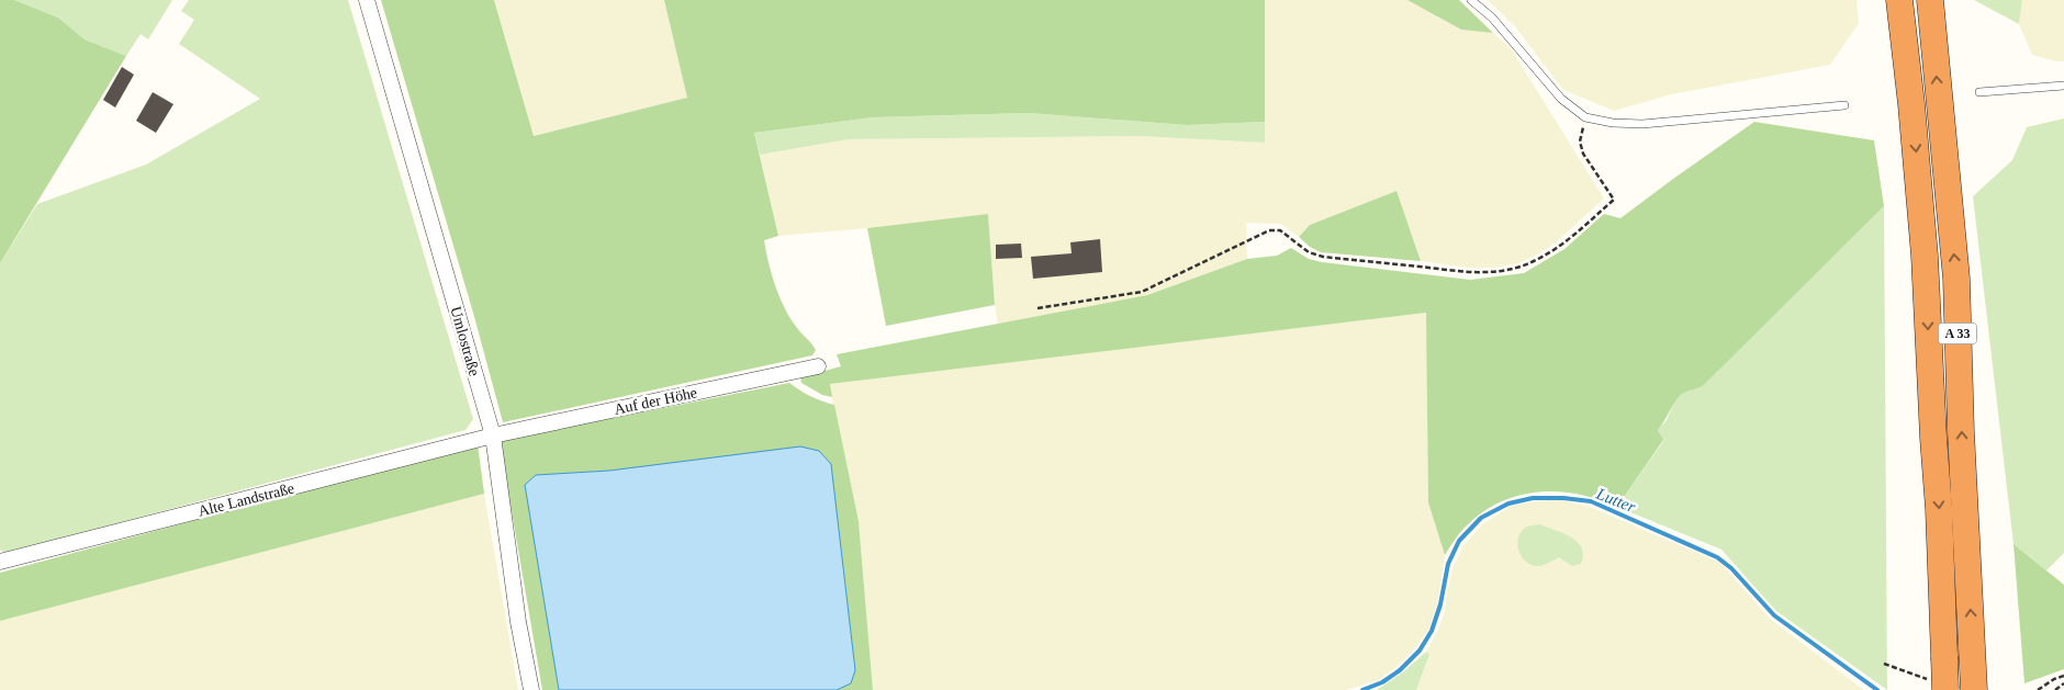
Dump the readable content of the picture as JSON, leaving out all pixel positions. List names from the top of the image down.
{
  "streets": {
    "highway": ["A 33"],
    "street": ["Umlostraße", "Auf der Höhe", "Alte Landstraße"]
  },
  "crossings": [
    ["Umlostraße", "Auf der Höhe"],
    ["Umlostraße", "Alte Landstraße"],
    ["Auf der Höhe", "Alte Landstraße"]
  ],
  "water": ["Lutter"]
}
